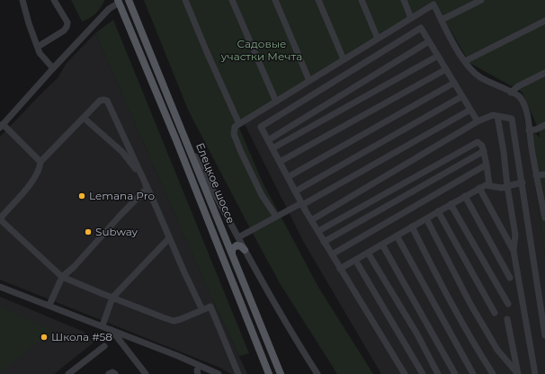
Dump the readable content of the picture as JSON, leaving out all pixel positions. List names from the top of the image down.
{
  "streets": {
    "main road": ["Елецкое шоссе"]
  },
  "parks": ["Садовые участки Мечта"],
  "places": ["Lemana Pro", "Subway", "Школа #58"]
}
